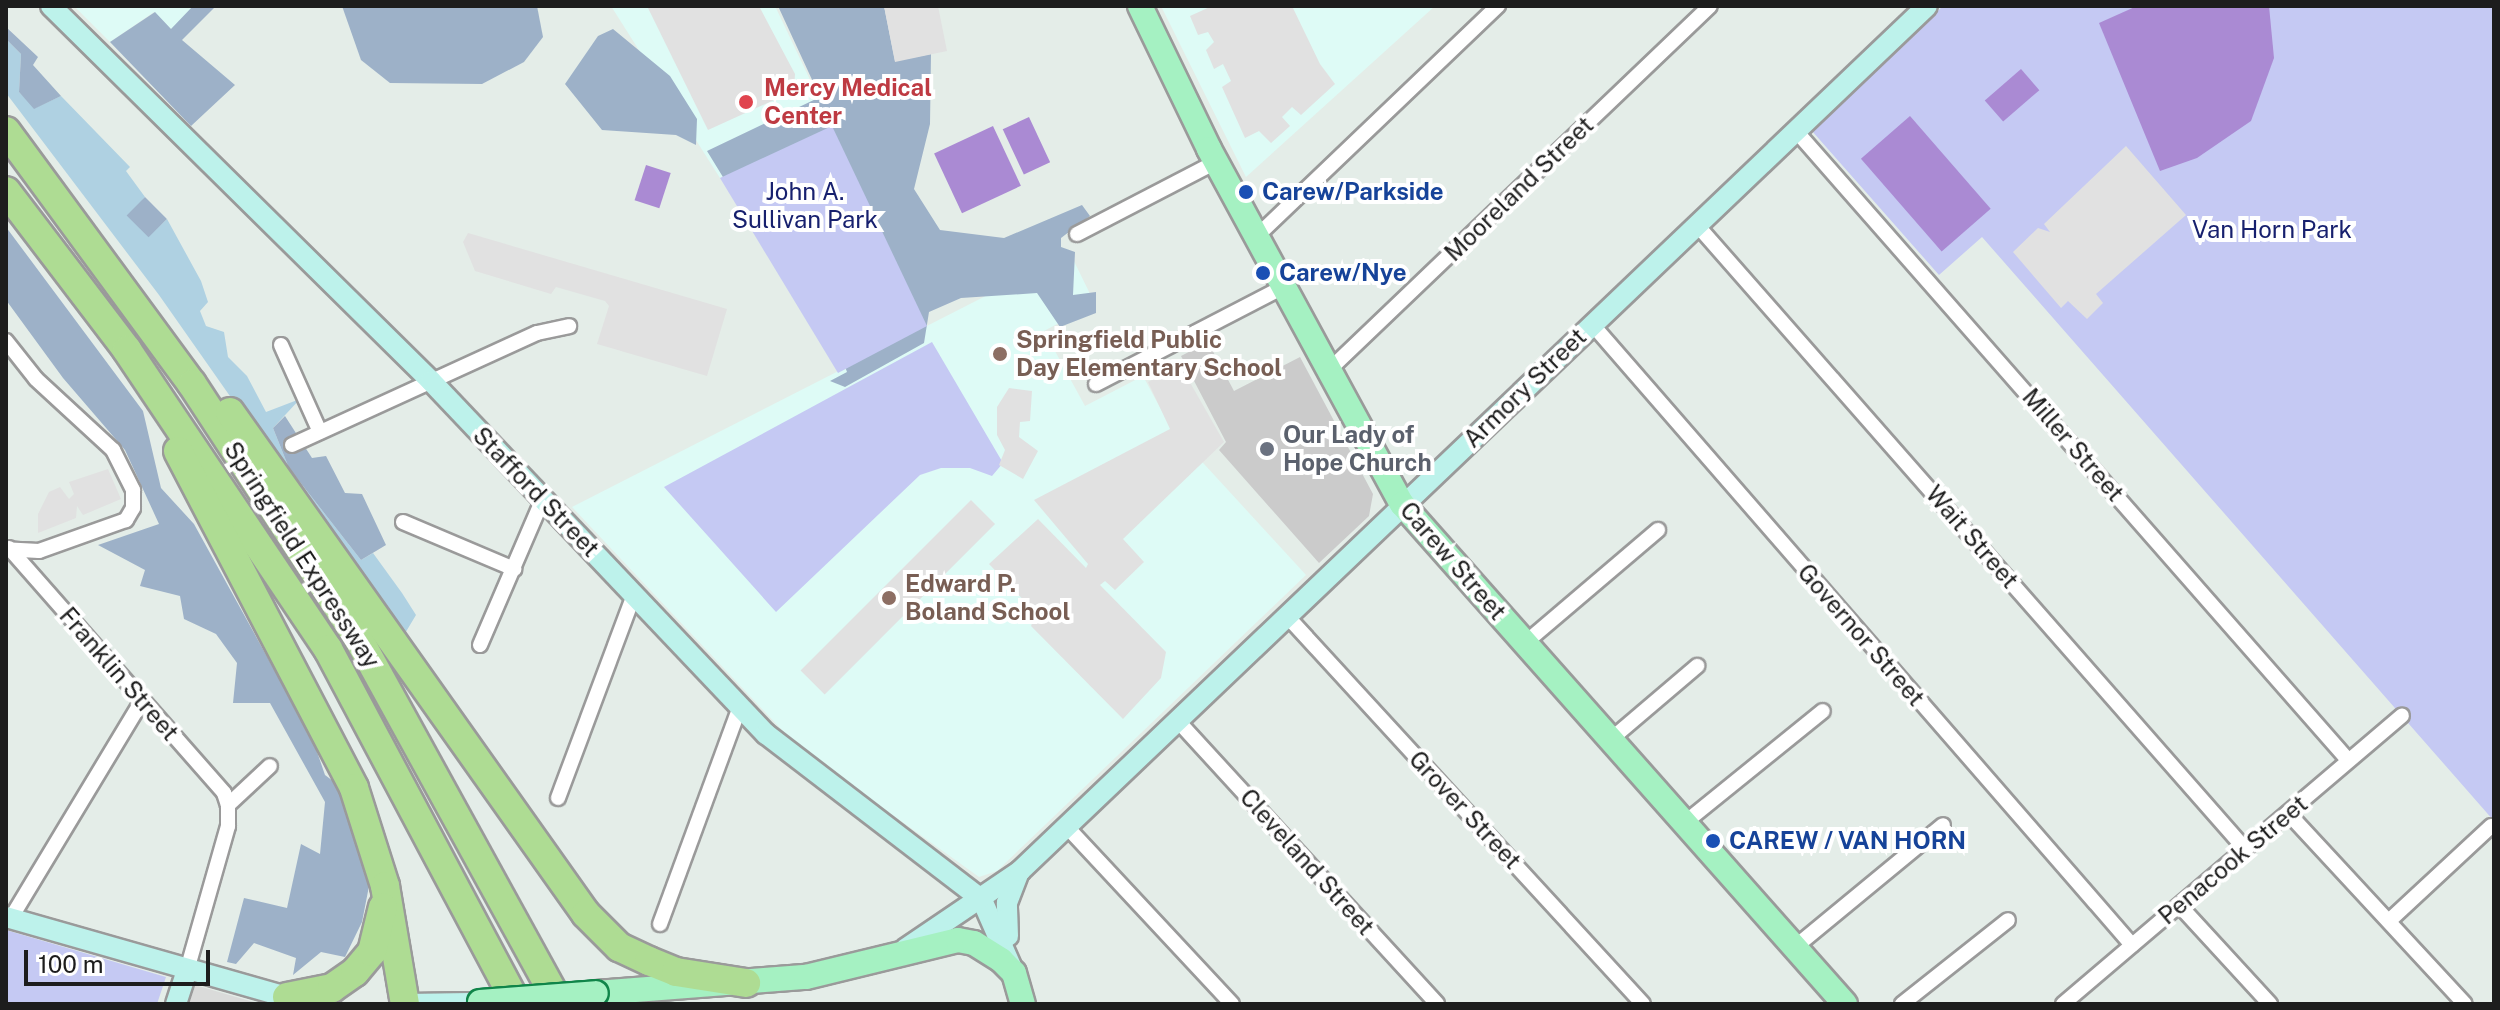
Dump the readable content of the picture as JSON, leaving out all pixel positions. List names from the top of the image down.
{
  "streets": {
    "highway": ["Springfield Expressway"],
    "main road": ["Armory Street", "Stafford Street", "Carew Street"],
    "street": [
      "Mooreland Street",
      "Miller Street",
      "Wait Street",
      "Governor Street",
      "Franklin Street",
      "Grover Street",
      "Penacook Street",
      "Cleveland Street"
    ]
  },
  "crossings": [
    ["Mooreland Street", "Carew Street"],
    ["Armory Street", "Miller Street"],
    ["Armory Street", "Stafford Street"],
    ["Armory Street", "Wait Street"],
    ["Armory Street", "Carew Street"],
    ["Armory Street", "Governor Street"],
    ["Armory Street", "Grover Street"],
    ["Armory Street", "Cleveland Street"],
    ["Miller Street", "Penacook Street"],
    ["Wait Street", "Penacook Street"],
    ["Governor Street", "Penacook Street"]
  ],
  "parks": ["John A. Sullivan Park", "Van Horn Park"],
  "places": [
    "Mercy Medical Center",
    "Carew/Parkside",
    "Carew/Nye",
    "Springfield Public Day Elementary School",
    "Our Lady of Hope Church",
    "Edward P. Boland School",
    "CAREW / VAN HORN"
  ],
  "scale_bar": "100 m"
}
